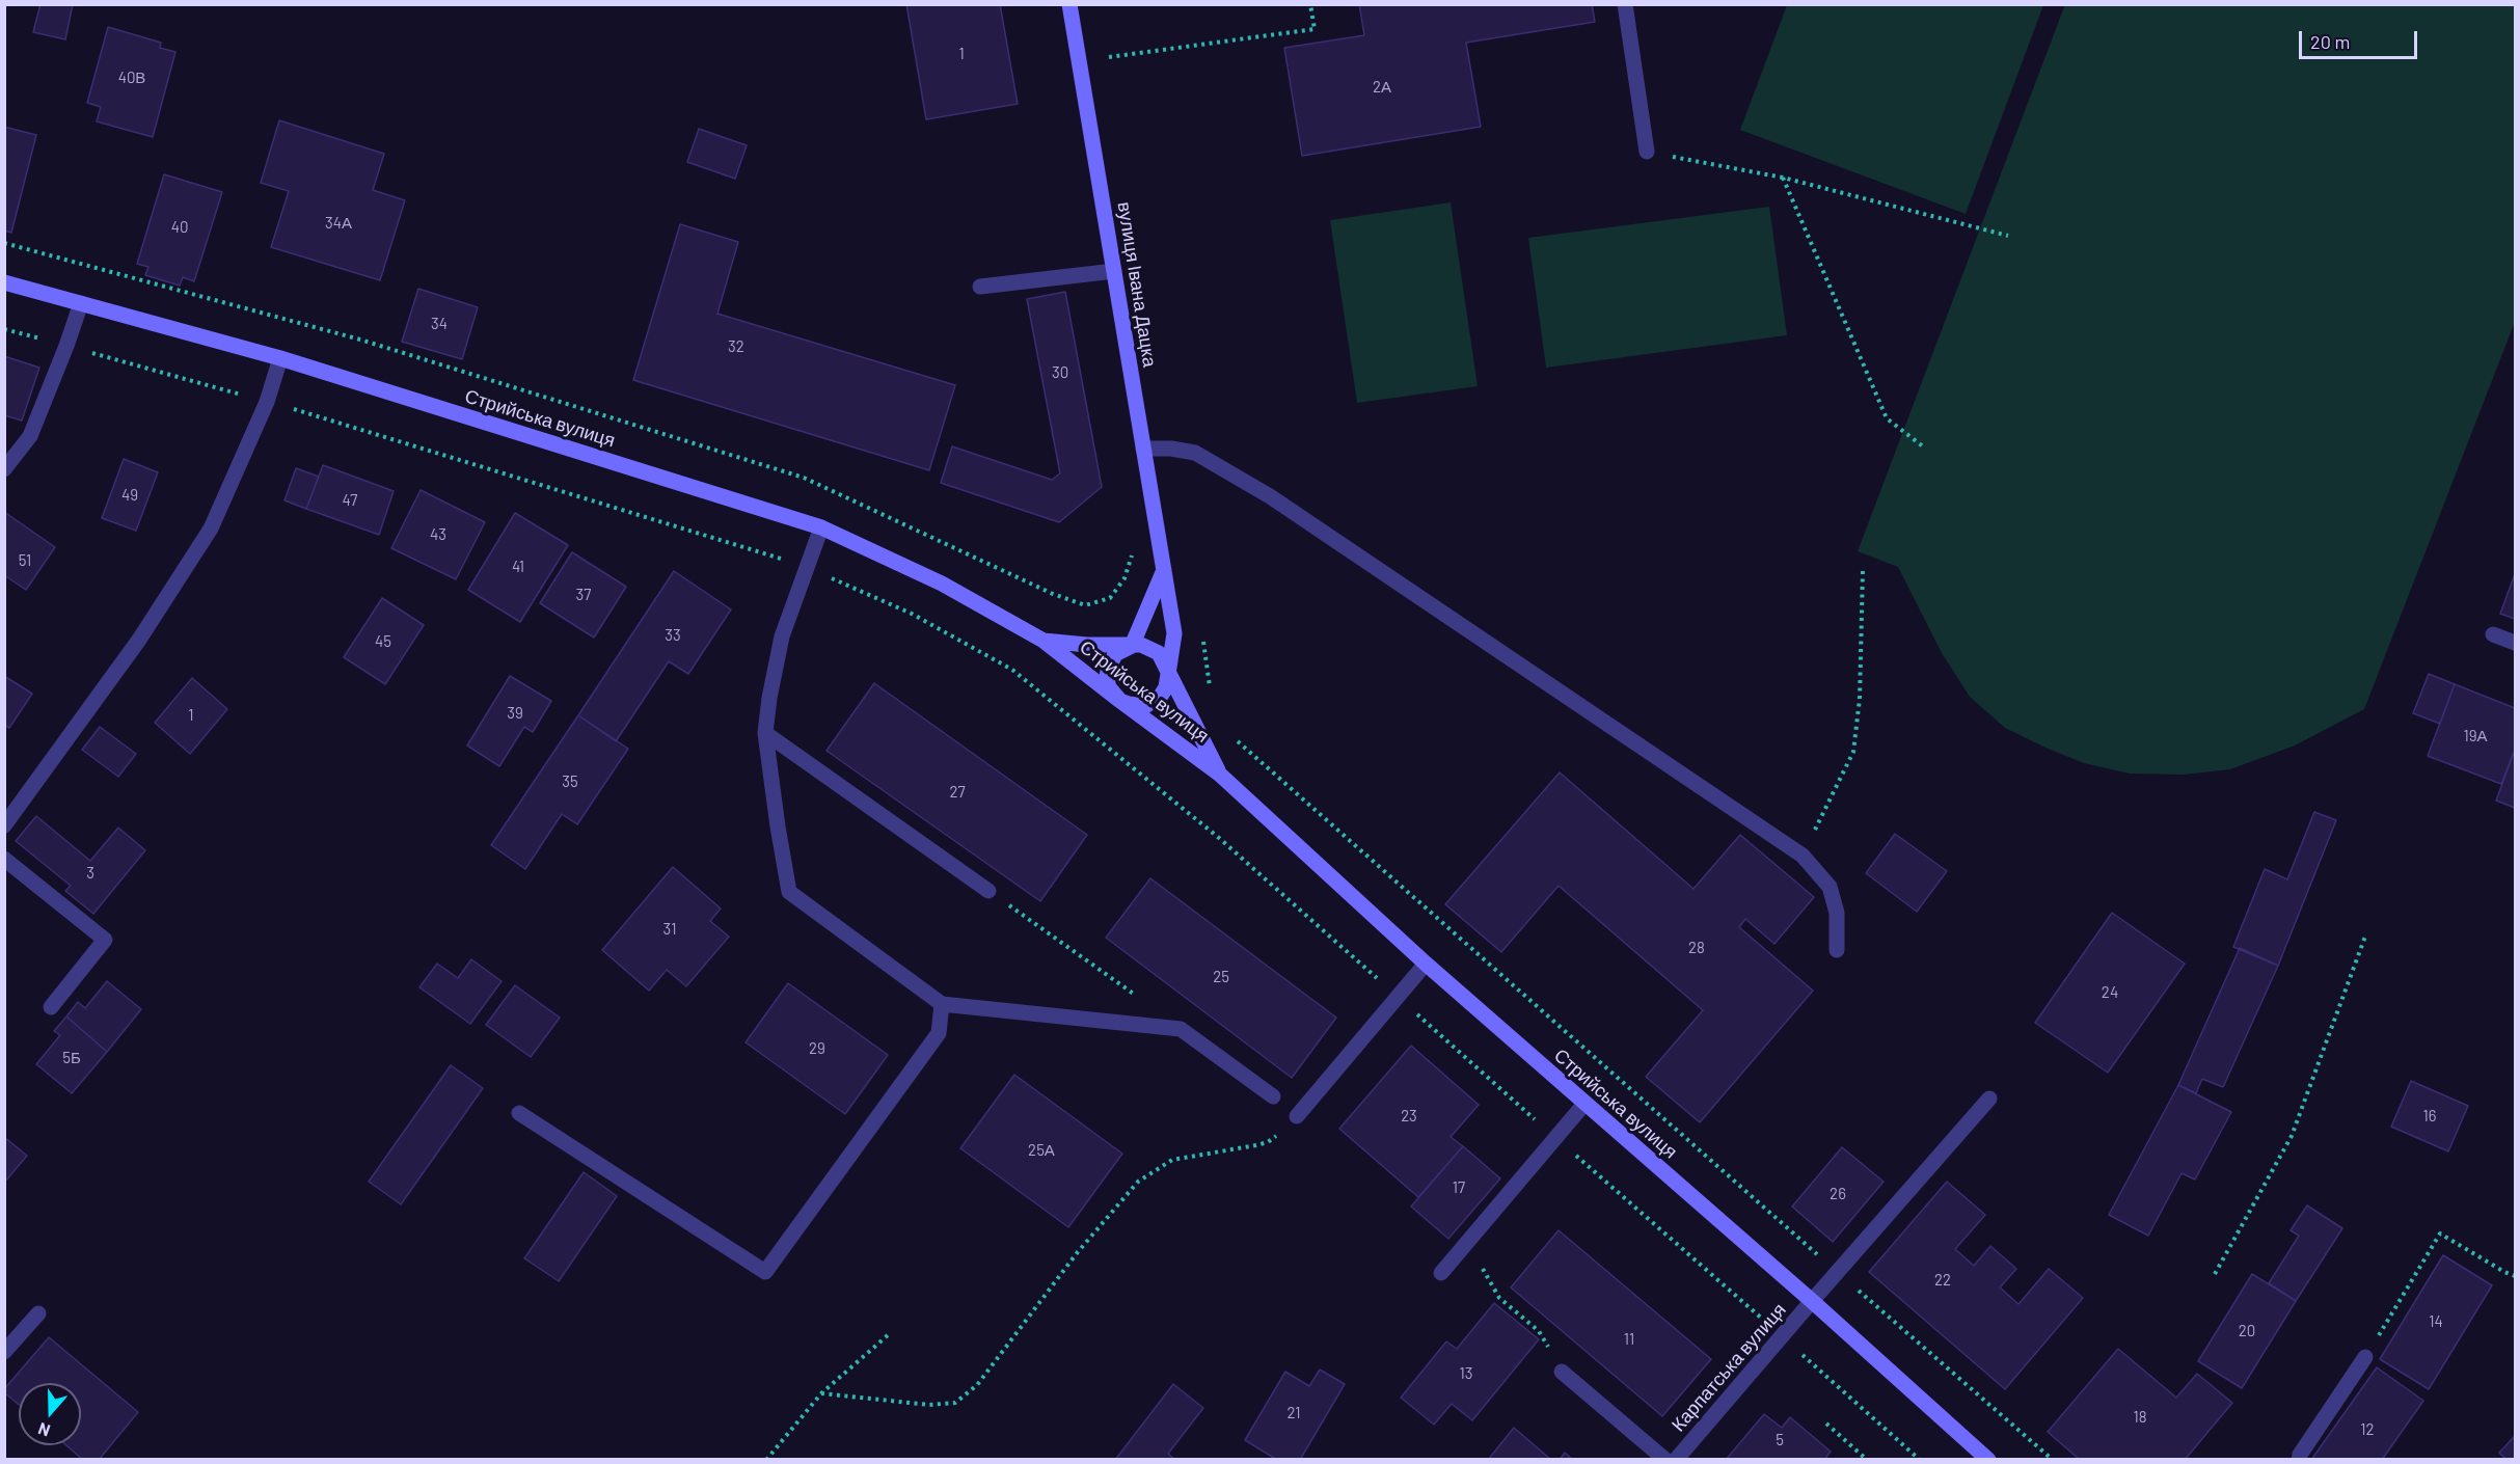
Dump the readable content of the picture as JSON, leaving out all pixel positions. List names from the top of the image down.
{
  "streets": {
    "main road": ["вулиця Івана Дацка", "Стрийська вулиця"],
    "street": ["Карпатська вулиця"]
  },
  "crossings": [
    ["вулиця Івана Дацка", "Стрийська вулиця"],
    ["Стрийська вулиця", "Карпатська вулиця"]
  ],
  "house_numbers": [
    "1",
    "40В",
    "2А",
    "34А",
    "40",
    "34",
    "32",
    "30",
    "49",
    "47",
    "43",
    "51",
    "41",
    "37",
    "33",
    "45",
    "39",
    "1",
    "19А",
    "35",
    "27",
    "3",
    "31",
    "28",
    "25",
    "24",
    "29",
    "5Б",
    "23",
    "16",
    "25А",
    "17",
    "26",
    "22",
    "14",
    "20",
    "11",
    "13",
    "21",
    "18",
    "12",
    "5"
  ],
  "scale_bar": "20 m",
  "north": "bottom"
}
